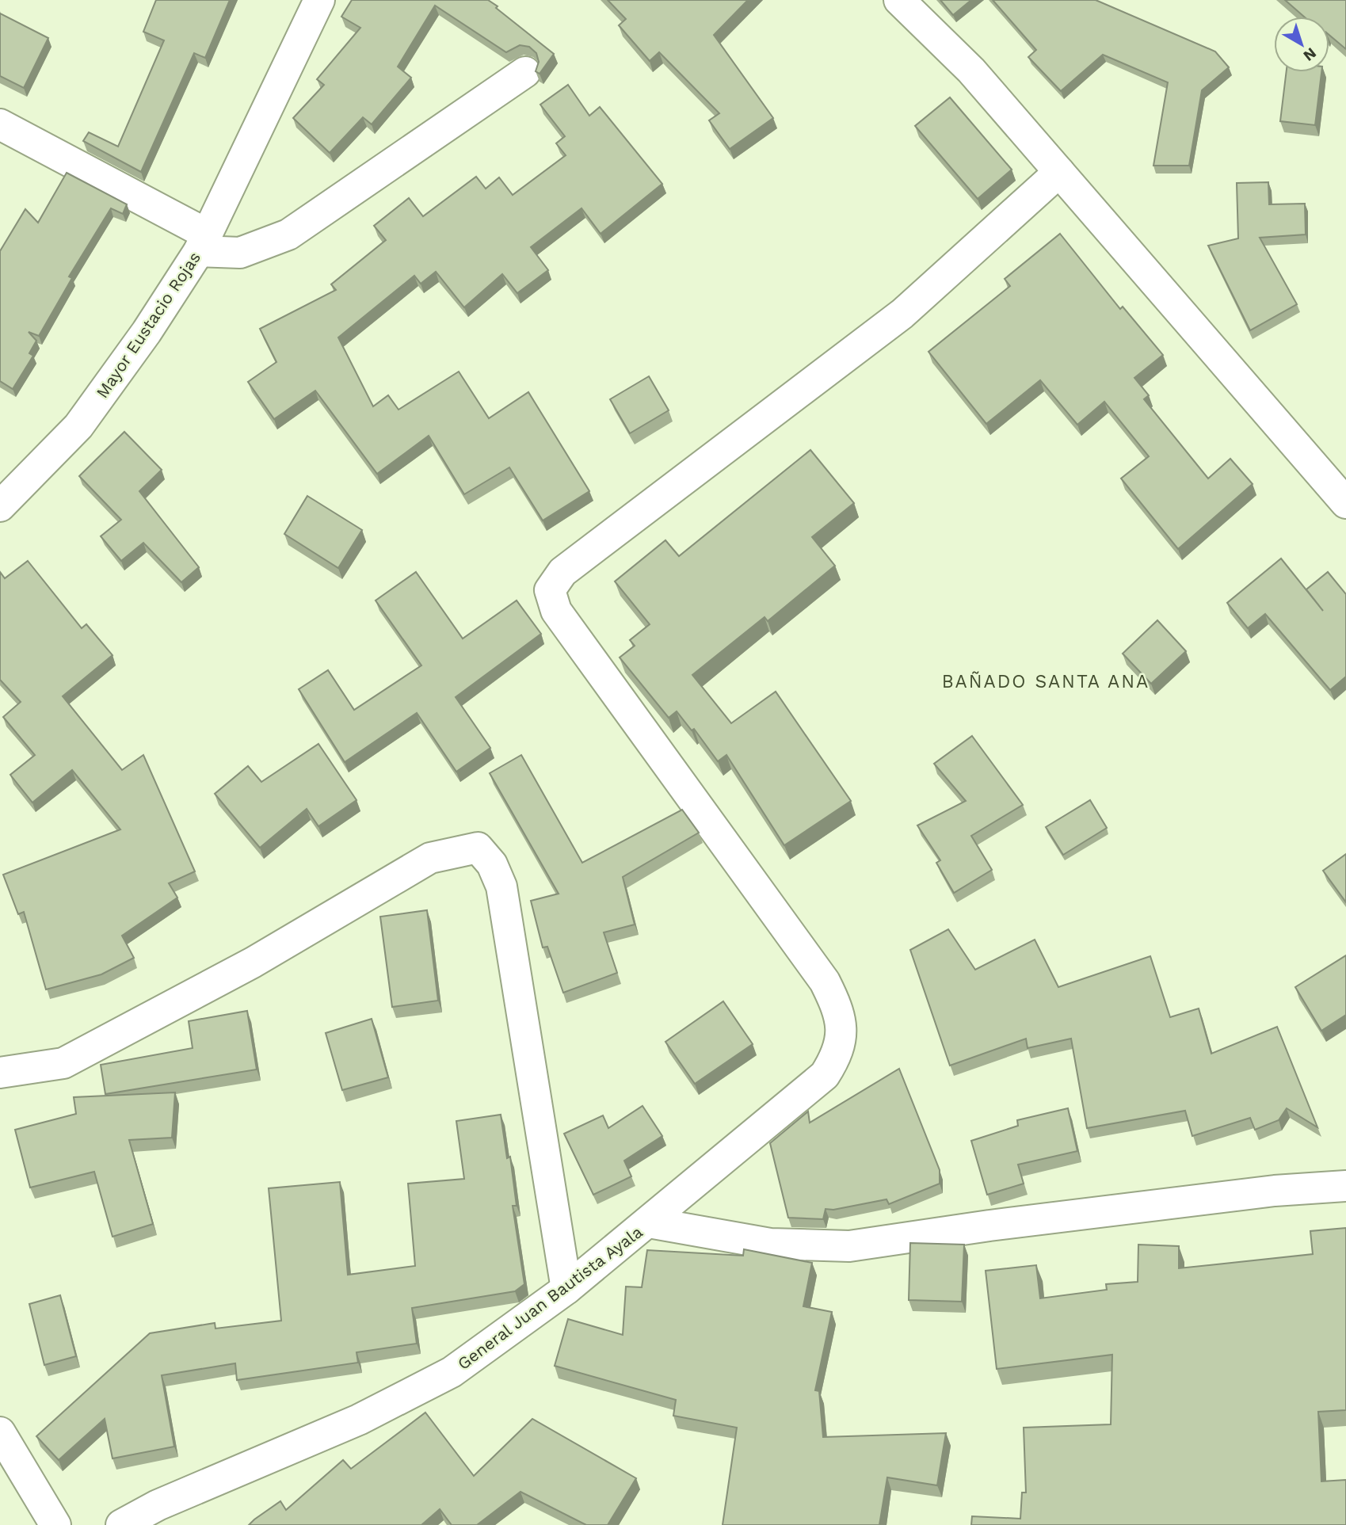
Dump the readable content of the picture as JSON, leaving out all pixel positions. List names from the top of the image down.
{
  "streets": {
    "street": ["Mayor Eustacio Rojas", "General Juan Bautista Ayala"]
  },
  "districts": ["BAÑADO SANTA ANA"],
  "north": "bottom right"
}
